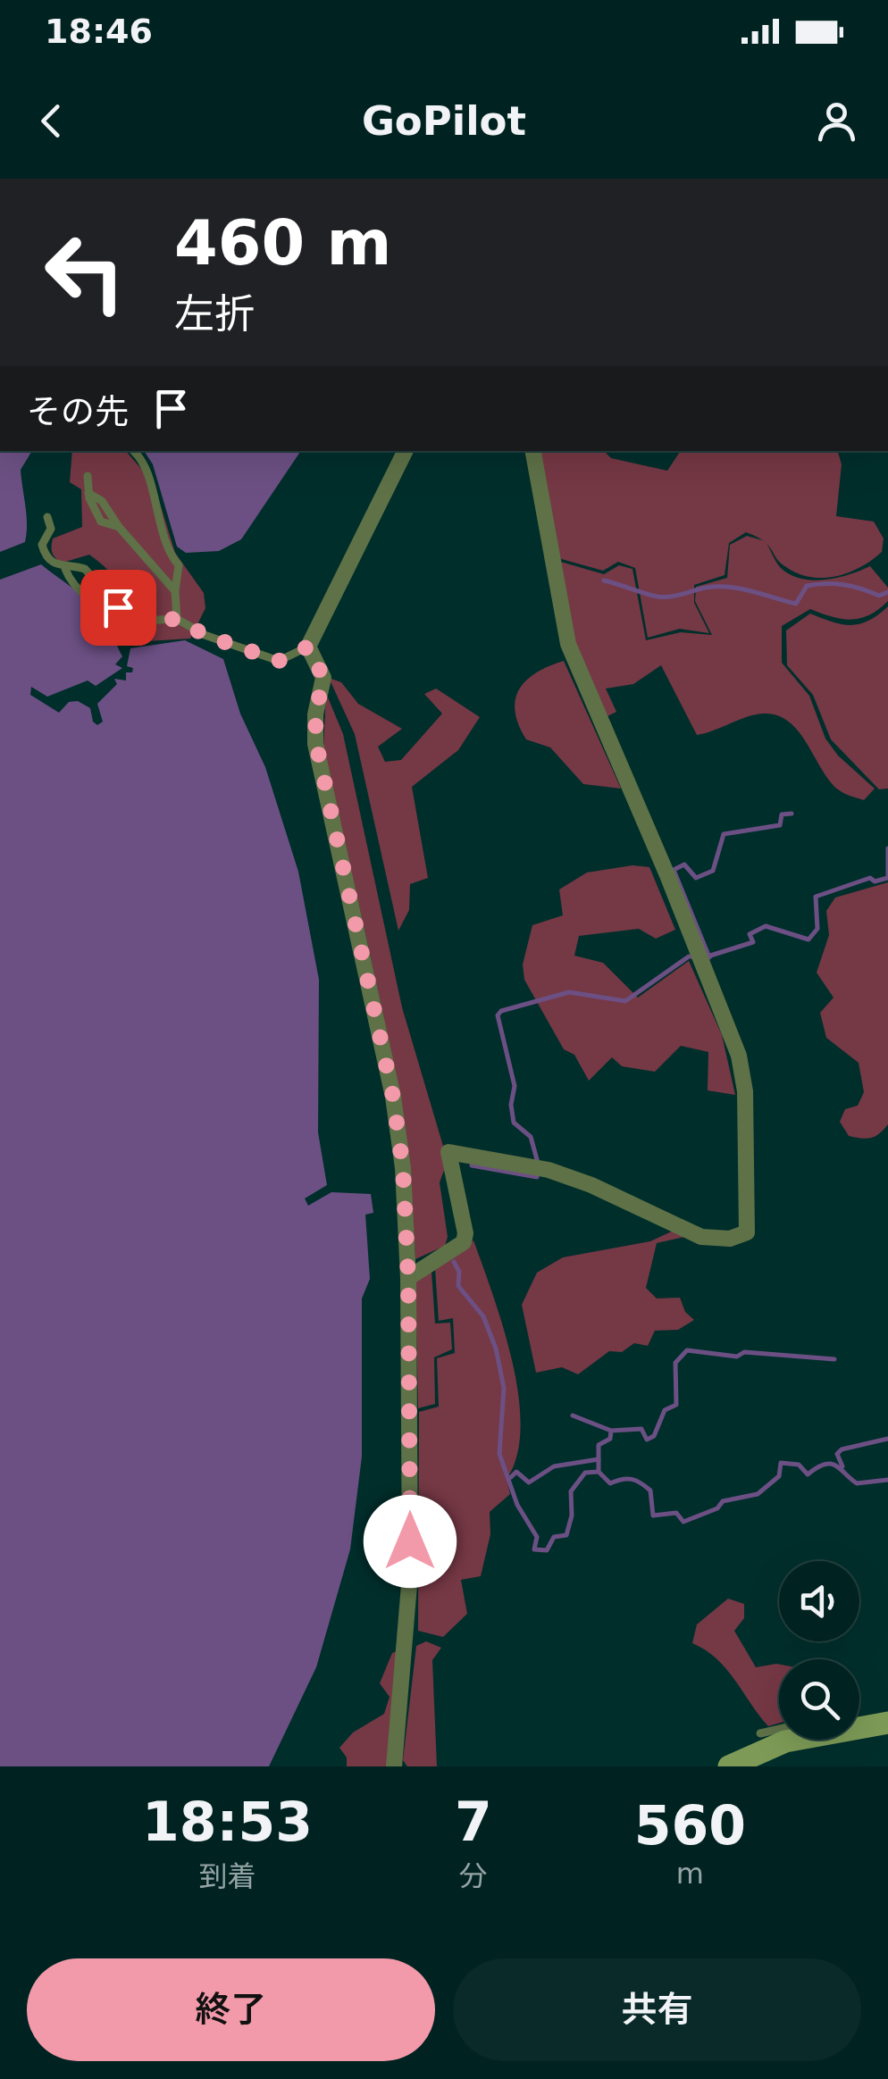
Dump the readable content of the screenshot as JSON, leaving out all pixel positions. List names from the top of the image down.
{
  "page": {
    "status": "18:46",
    "header": "GoPilot",
    "turn": ["460 m", "左折"],
    "then": "その先",
    "eta": [
      "18:53",
      "到着",
      "7",
      "分",
      "560",
      "m"
    ],
    "buttons": ["終了", "共有"]
  }
}
